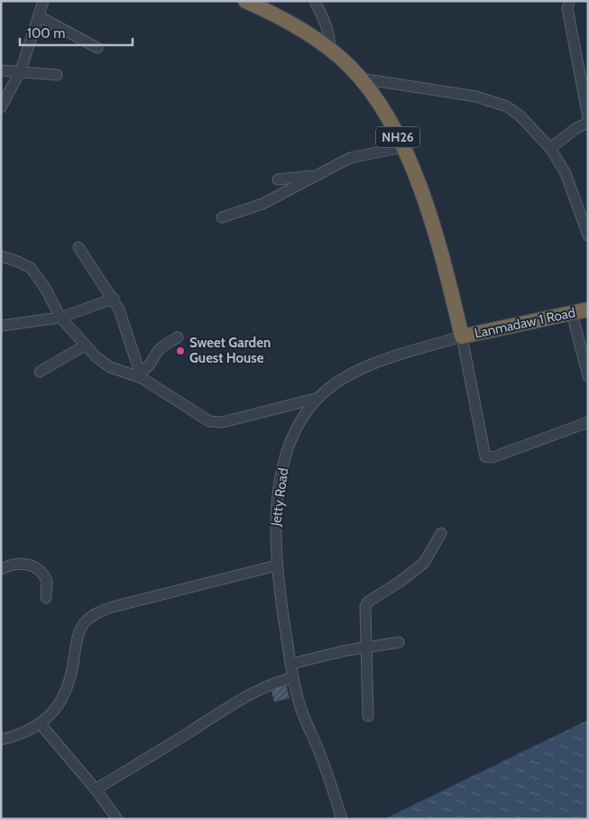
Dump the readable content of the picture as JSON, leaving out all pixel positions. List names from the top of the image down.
{
  "streets": {
    "highway": ["NH26", "Lanmadaw 1 Road"],
    "street": ["Jetty Road"]
  },
  "crossings": [
    ["NH26", "Lanmadaw 1 Road"],
    ["NH26", "Jetty Road"],
    ["Lanmadaw 1 Road", "Jetty Road"]
  ],
  "places": ["Sweet Garden Guest House"],
  "scale_bar": "100 m"
}
